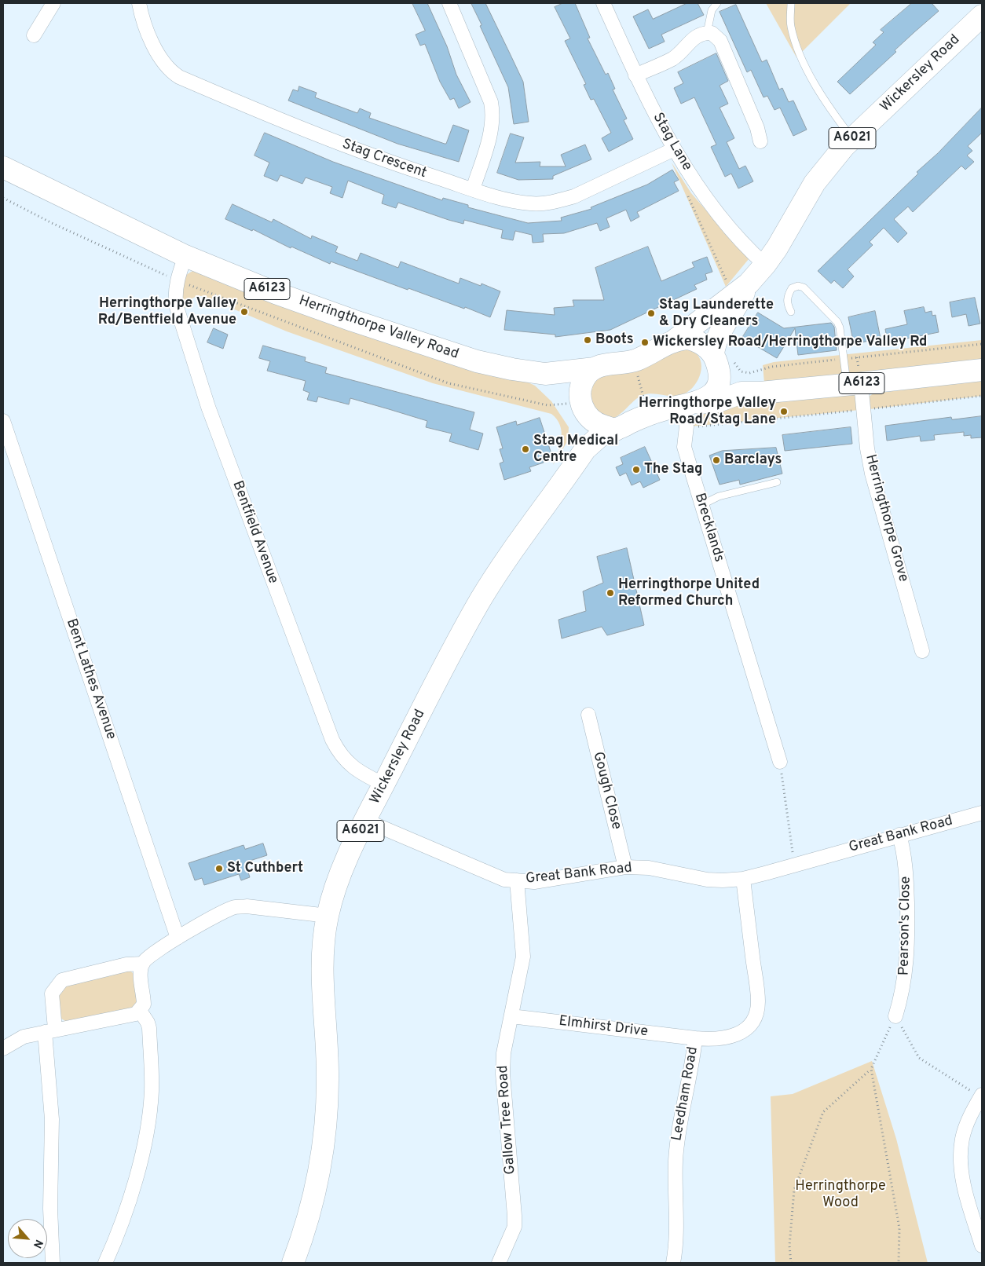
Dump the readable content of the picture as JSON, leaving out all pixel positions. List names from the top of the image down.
{
  "streets": {
    "main road": [
      "Wickersley Road",
      "A6021",
      "A6123",
      "Herringthorpe Valley Road"
    ],
    "street": [
      "Stag Lane",
      "Stag Crescent",
      "Herringthorpe Grove",
      "Brecklands",
      "Bentfield Avenue",
      "Bent Lathes Avenue",
      "Gough Close",
      "Great Bank Road",
      "Pearson's Close",
      "Elmhirst Drive",
      "Leedham Road",
      "Gallow Tree Road"
    ]
  },
  "crossings": [
    ["Wickersley Road", "A6021"],
    ["Wickersley Road", "Stag Lane"],
    ["Wickersley Road", "A6123"],
    ["Wickersley Road", "Herringthorpe Valley Road"],
    ["Wickersley Road", "Brecklands"],
    ["Wickersley Road", "Bentfield Avenue"],
    ["Wickersley Road", "Great Bank Road"],
    ["A6021", "A6123"],
    ["A6021", "Herringthorpe Valley Road"],
    ["A6021", "Brecklands"],
    ["Stag Lane", "Stag Crescent"],
    ["A6123", "Herringthorpe Grove"],
    ["A6123", "Brecklands"],
    ["Herringthorpe Valley Road", "Bentfield Avenue"],
    ["Gough Close", "Great Bank Road"],
    ["Great Bank Road", "Pearson's Close"],
    ["Great Bank Road", "Leedham Road"],
    ["Great Bank Road", "Gallow Tree Road"],
    ["Elmhirst Drive", "Leedham Road"],
    ["Elmhirst Drive", "Gallow Tree Road"]
  ],
  "parks": ["Herringthorpe Wood"],
  "places": [
    "Herringthorpe Valley Rd/Bentfield Avenue",
    "Stag Launderette & Dry Cleaners",
    "Boots",
    "Wickersley Road/Herringthorpe Valley Rd",
    "Herringthorpe Valley Road/Stag Lane",
    "Stag Medical Centre",
    "Barclays",
    "The Stag",
    "Herringthorpe United Reformed Church",
    "St Cuthbert"
  ],
  "north": "bottom right"
}
